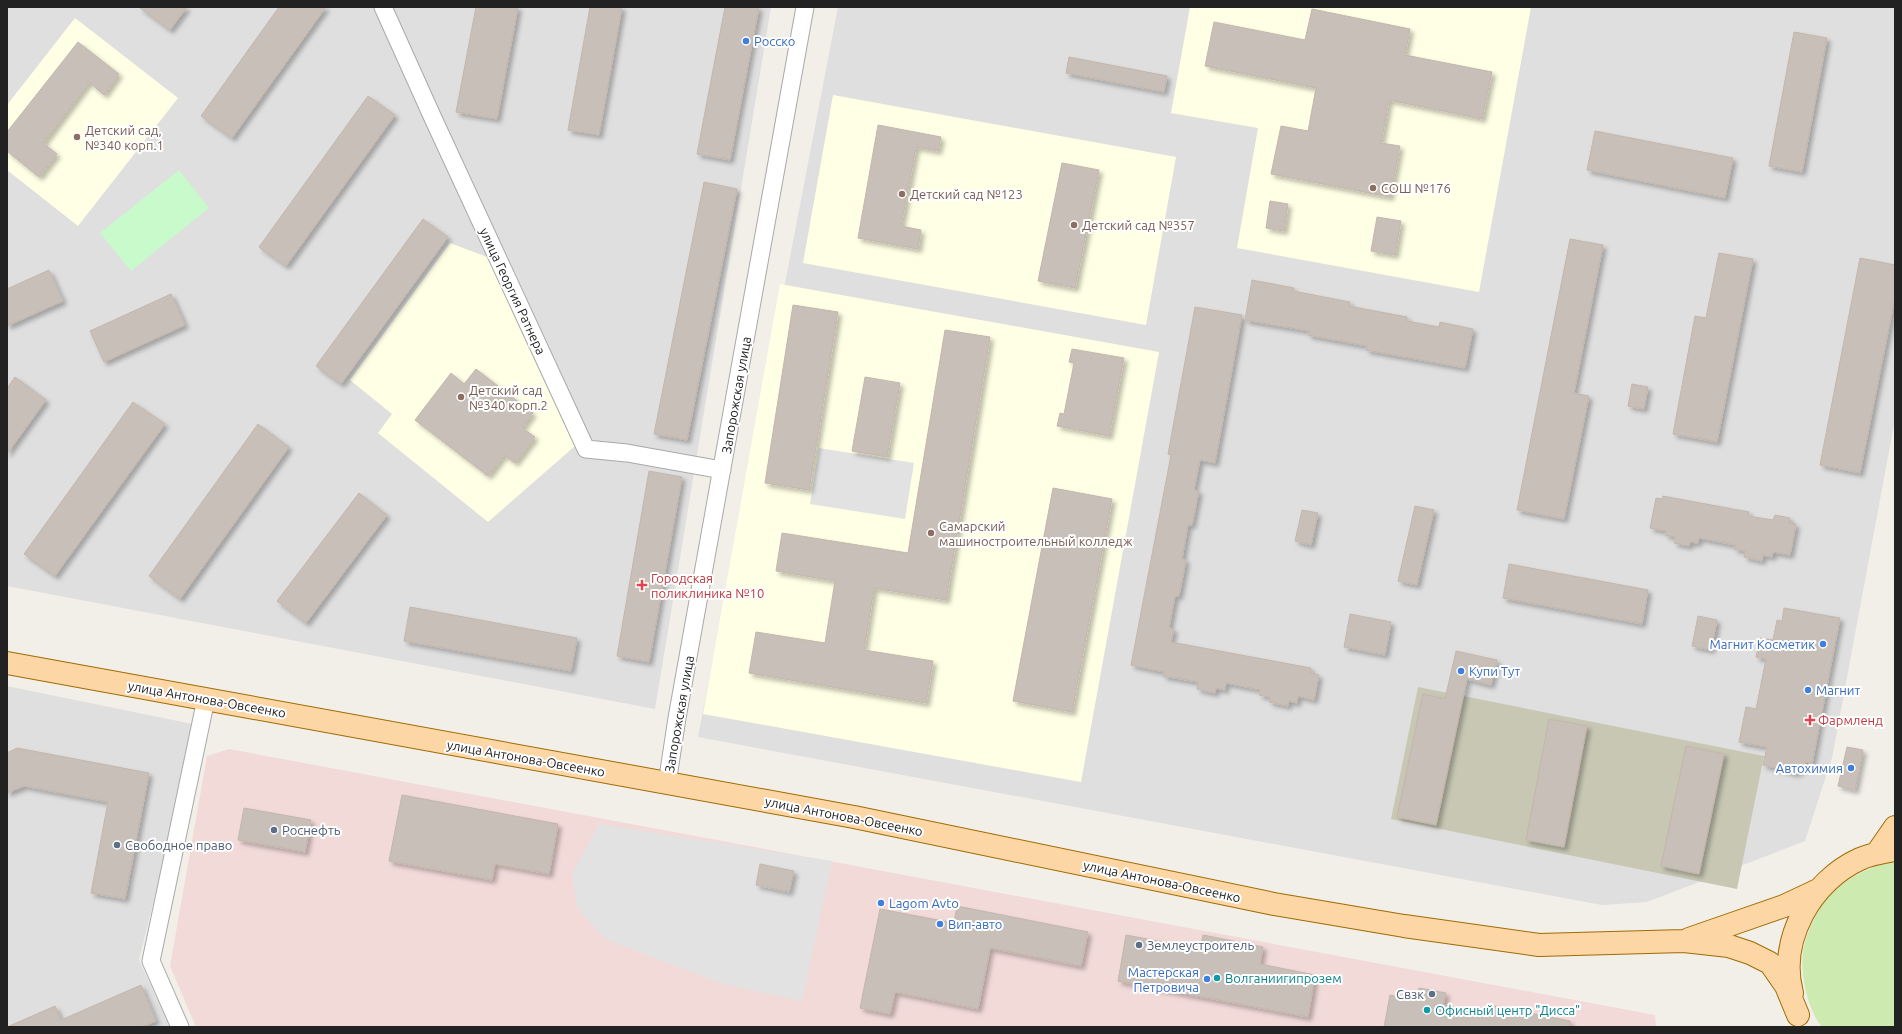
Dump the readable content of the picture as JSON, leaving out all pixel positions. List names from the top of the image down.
{
  "streets": {
    "main road": ["улица Антонова-Овсеенко"],
    "street": ["улица Георгия Ратнера", "Запорожская улица"]
  },
  "crossings": [
    ["улица Георгия Ратнера", "Запорожская улица"],
    ["Запорожская улица", "улица Антонова-Овсеенко"]
  ],
  "places": {
    "other": [
      "Росско",
      "Детский сад, №340 корп.1",
      "СОШ №176",
      "Детский сад №123",
      "Детский сад №357",
      "Детский сад №340 корп.2",
      "Самарский машиностроительный колледж",
      "Магнит Косметик",
      "Купи Тут",
      "Магнит",
      "Автохимия",
      "Роснефть",
      "Свободное право",
      "Lagom Avto",
      "Вип-авто",
      "Землеустроитель",
      "Волганиигипрозем",
      "Мастерская Петровича",
      "Свзк",
      "Офисный центр \"Дисса\""
    ],
    "health": ["Городская поликлиника №10", "Фармленд"]
  }
}
